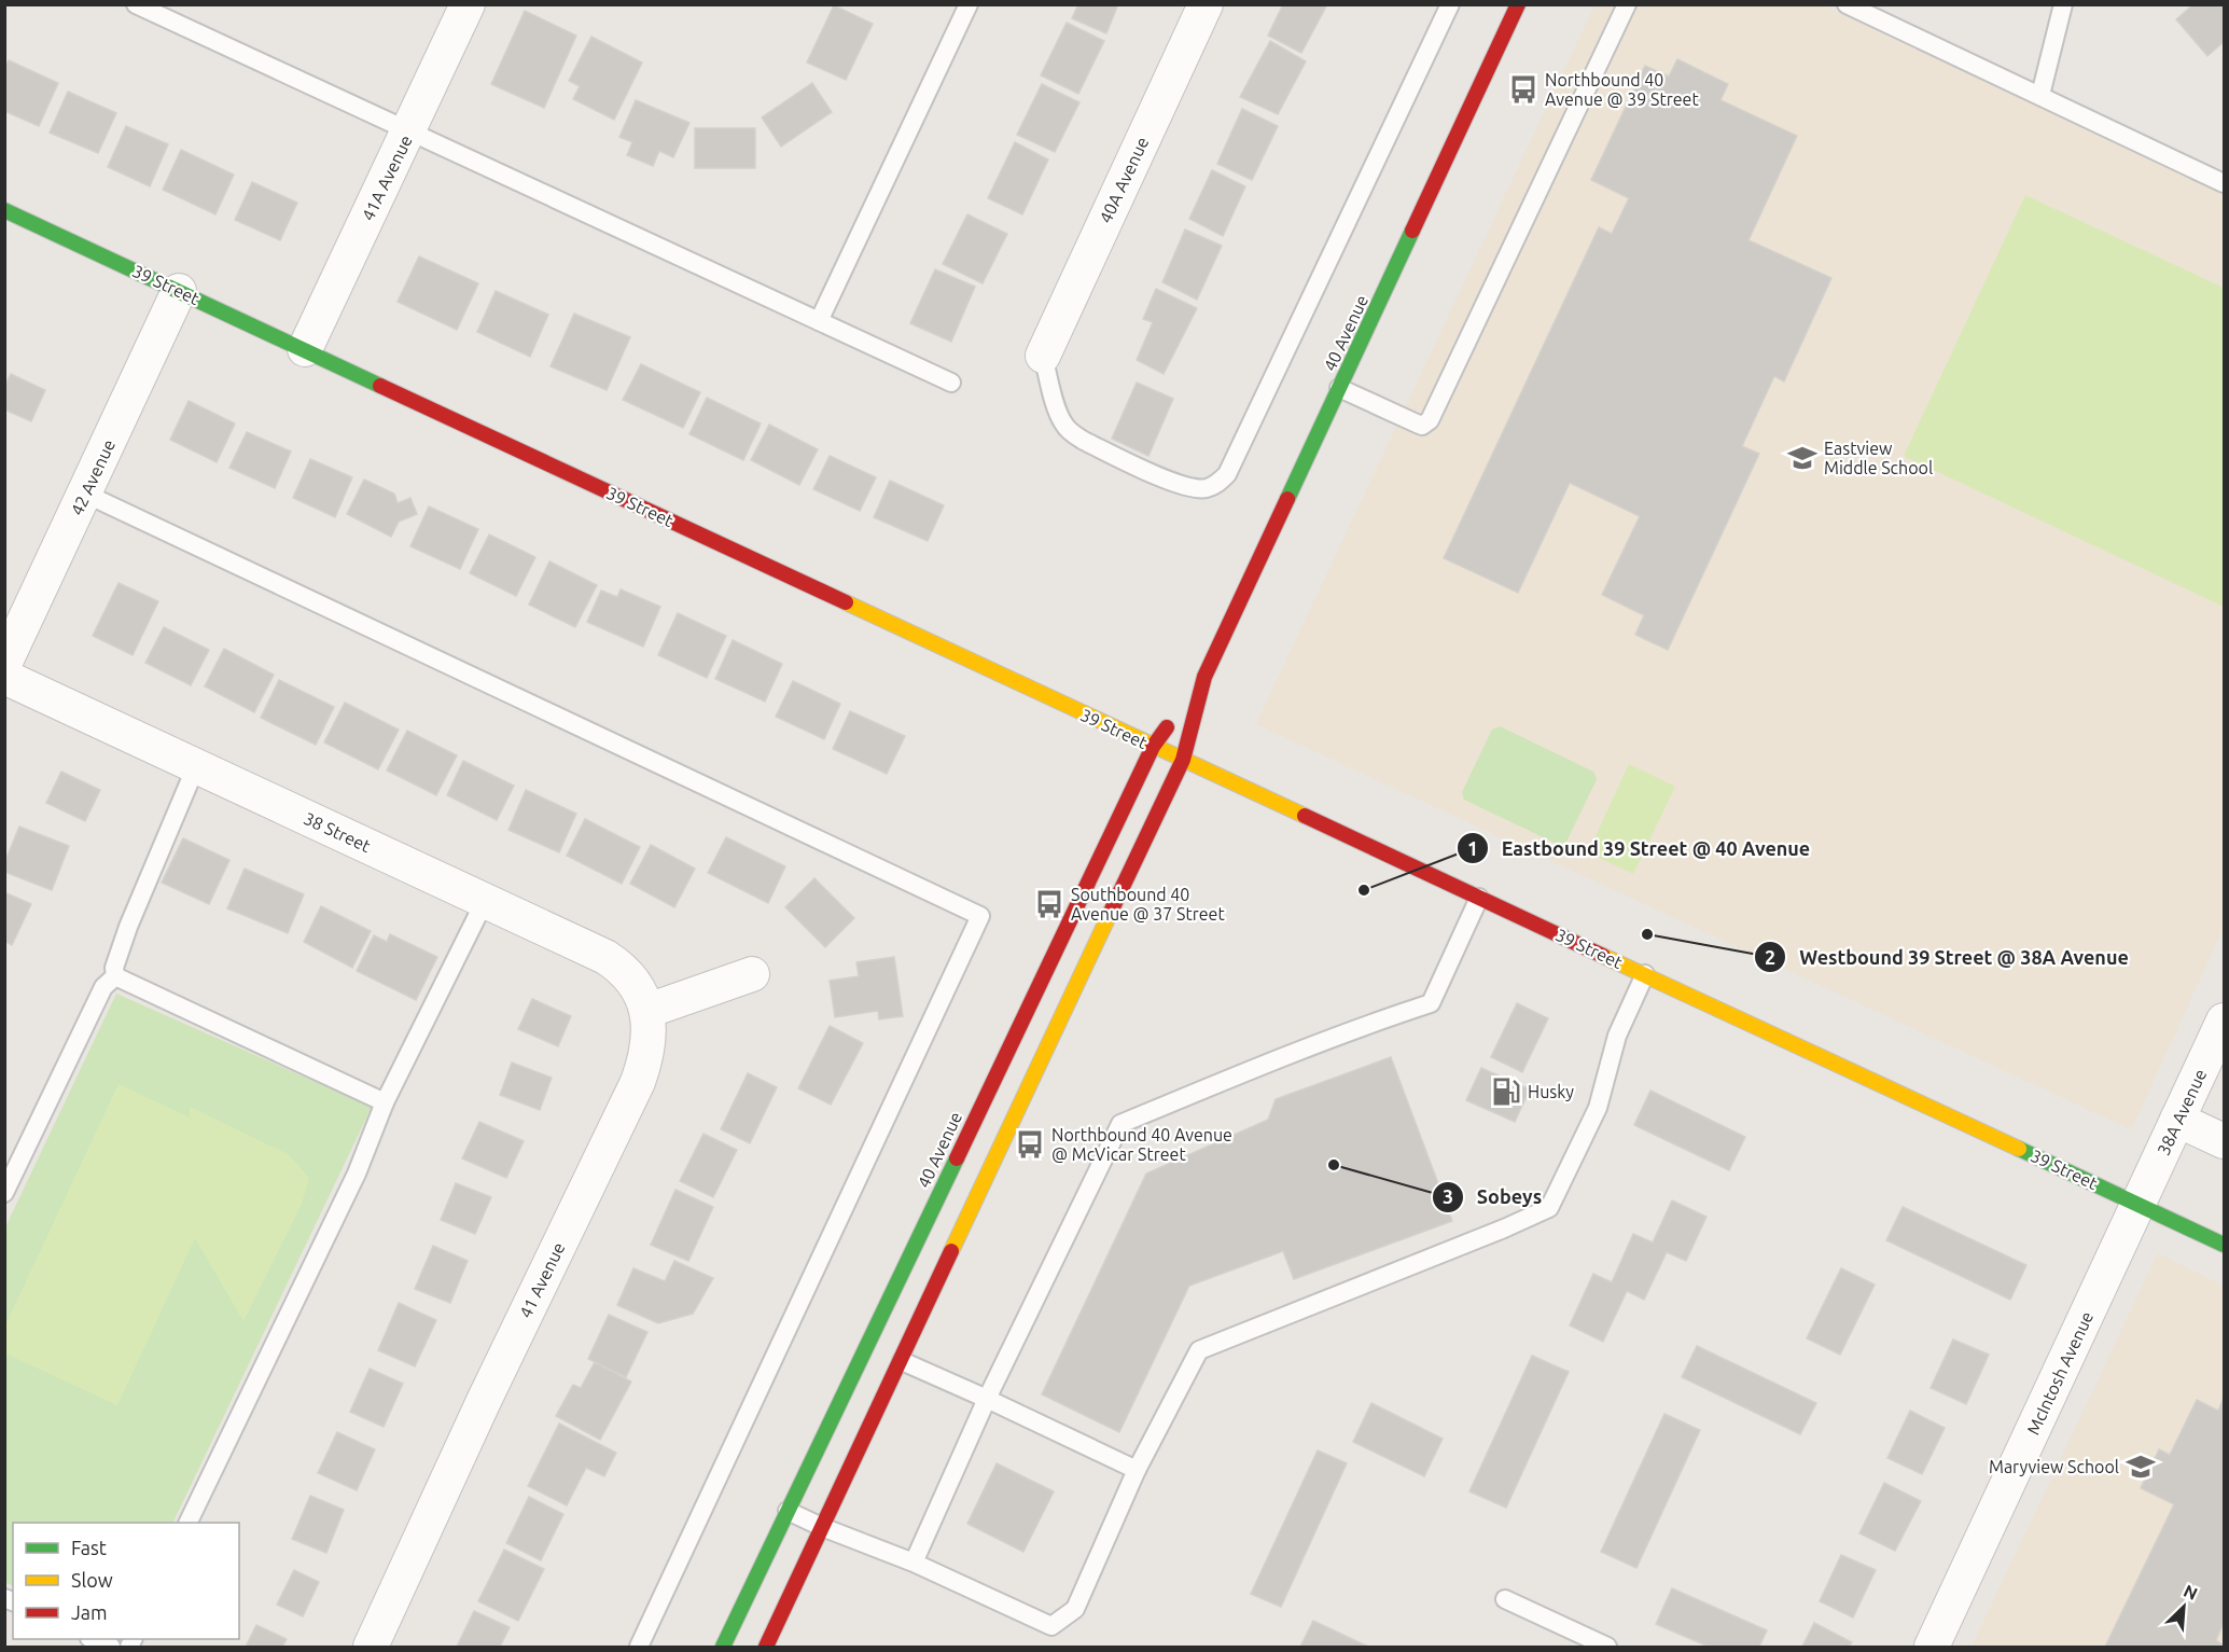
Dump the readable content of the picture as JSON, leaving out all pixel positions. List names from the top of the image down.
{
  "streets": {
    "main road": ["39 Street", "40 Avenue"],
    "street": [
      "41A Avenue",
      "40A Avenue",
      "42 Avenue",
      "38 Street",
      "38A Avenue",
      "41 Avenue",
      "McIntosh Avenue"
    ]
  },
  "crossings": [
    ["41A Avenue", "39 Street"],
    ["39 Street", "40 Avenue"],
    ["39 Street", "42 Avenue"],
    ["39 Street", "38A Avenue"],
    ["39 Street", "McIntosh Avenue"],
    ["38 Street", "41 Avenue"],
    ["38A Avenue", "McIntosh Avenue"]
  ],
  "places": {
    "bus stop": ["Northbound 40 Avenue @ 39 Street", "Southbound 40 Avenue @ 37 Street", "Northbound 40 Avenue @ McVicar Street"],
    "school or university": ["Eastview Middle School", "Maryview School"],
    "other": ["Eastbound 39 Street @ 40 Avenue", "Westbound 39 Street @ 38A Avenue", "Sobeys"],
    "fuel station": ["Husky"]
  },
  "legend": ["Fast", "Slow", "Jam"],
  "north": "top right"
}
